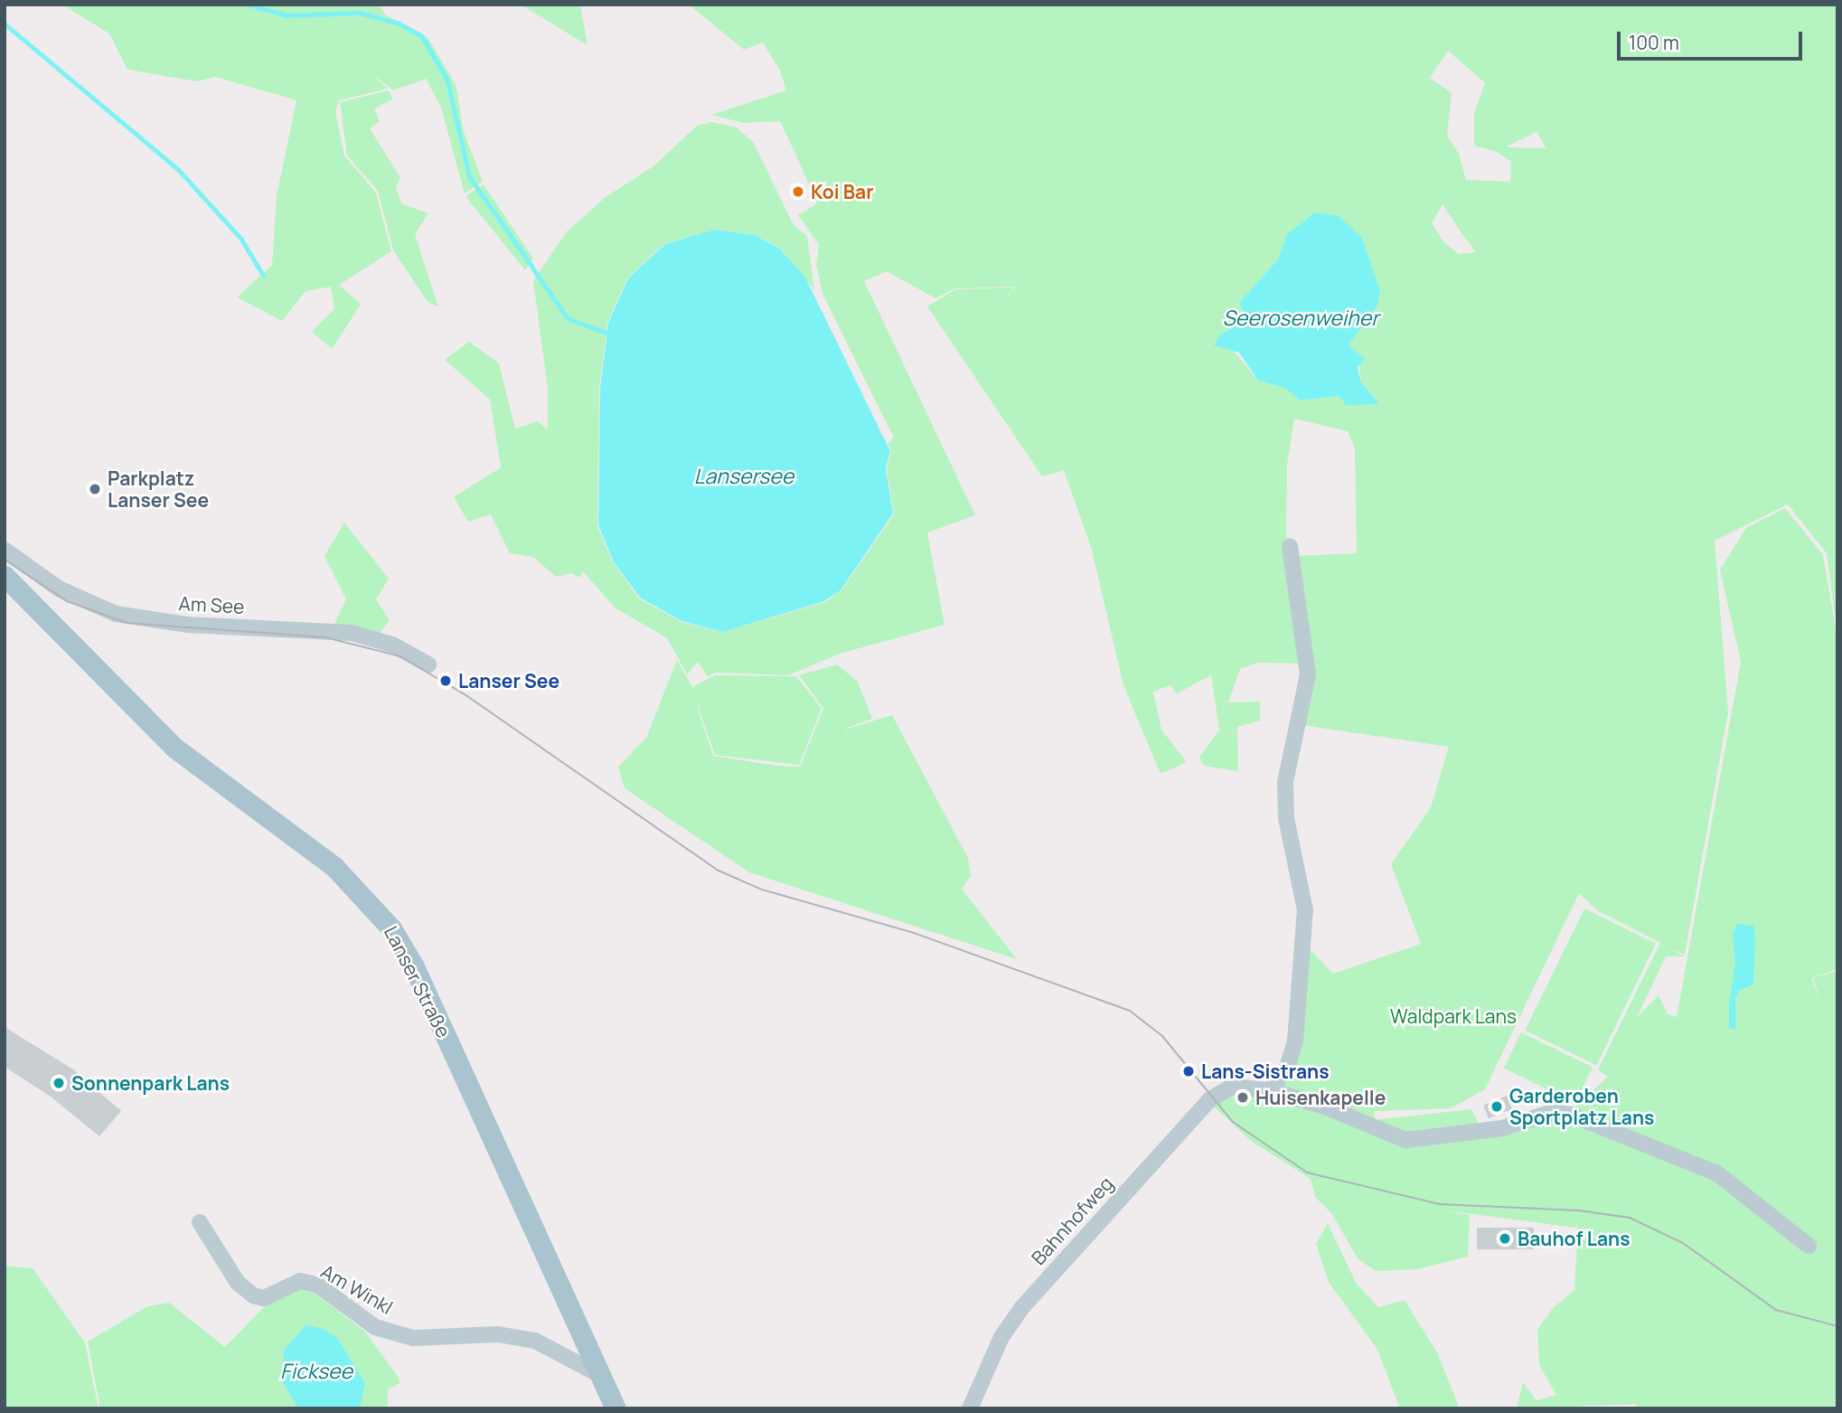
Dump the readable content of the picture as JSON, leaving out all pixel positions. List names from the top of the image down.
{
  "streets": {
    "main road": ["Lanser Straße"],
    "street": ["Am See", "Bahnhofweg", "Am Winkl"]
  },
  "crossings": [
    ["Lanser Straße", "Am Winkl"]
  ],
  "water": ["Seerosenweiher", "Lansersee", "Ficksee"],
  "parks": ["Waldpark Lans"],
  "places": [
    "Koi Bar",
    "Parkplatz Lanser See",
    "Lanser See",
    "Lans-Sistrans",
    "Sonnenpark Lans",
    "Huisenkapelle",
    "Garderoben Sportplatz Lans",
    "Bauhof Lans"
  ],
  "scale_bar": "100 m"
}
